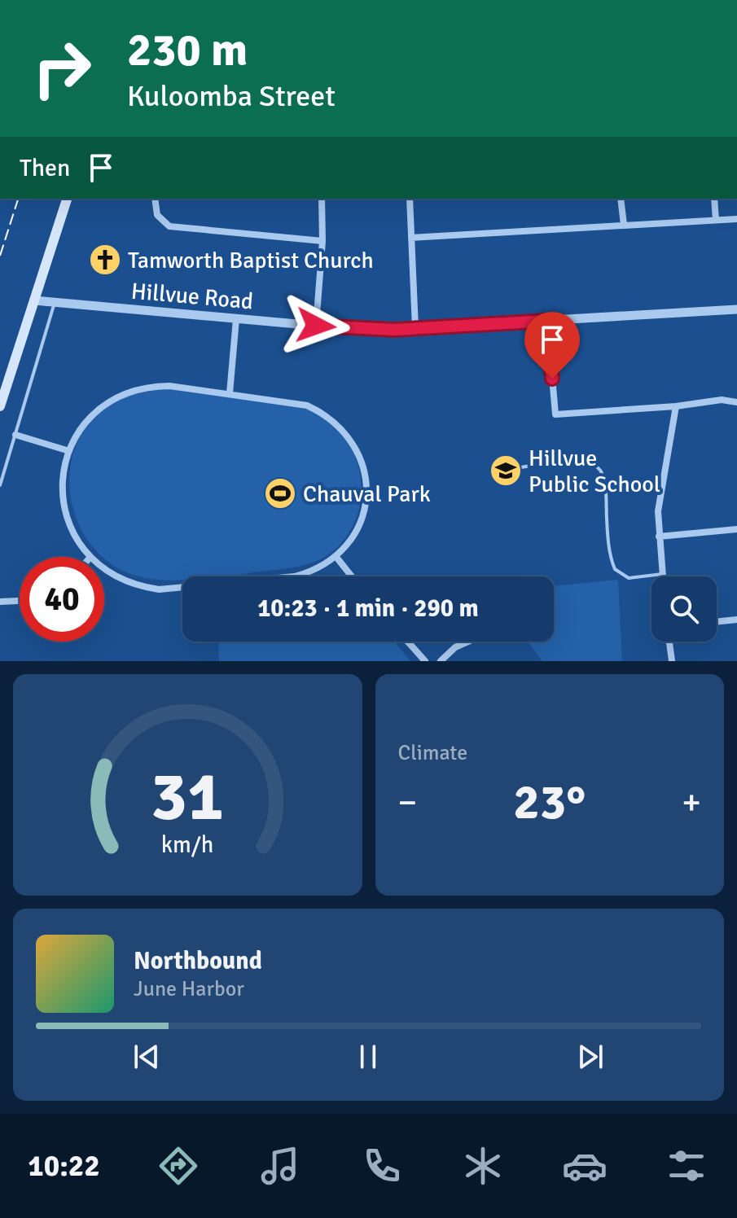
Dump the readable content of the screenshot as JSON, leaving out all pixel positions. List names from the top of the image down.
{
  "streets": {
    "street": ["Hillvue Road"]
  },
  "places": {
    "church": ["Tamworth Baptist Church"],
    "school or university": ["Hillvue Public School"],
    "sports": ["Chauval Park"]
  },
  "page": {
    "turn": ["230 m", "Kuloomba Street"],
    "then": "Then",
    "limit": "40",
    "trip": "10:23 · 1 min · 290 m",
    "tile": "Climate",
    "heat": ["−", "23°", "+"],
    "song": ["Northbound", "June Harbor"],
    "tabs": "10:22",
    "gauge": ["31", "km/h"]
  }
}
